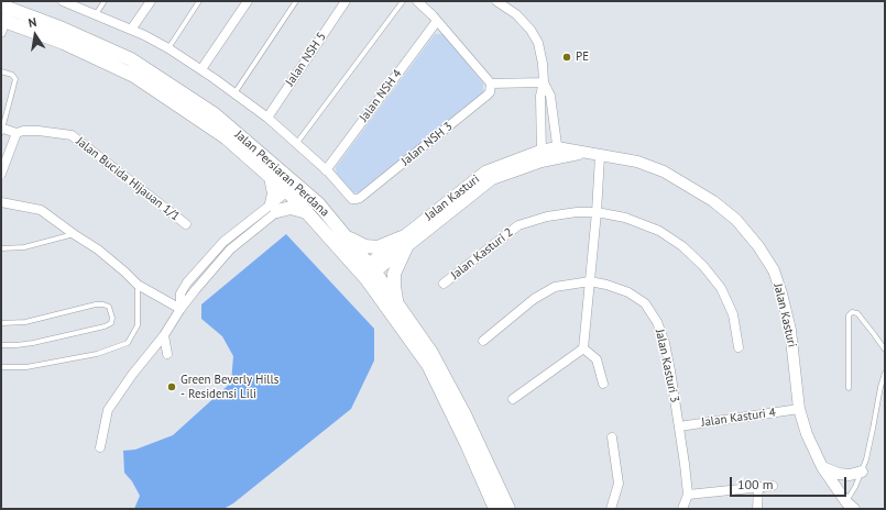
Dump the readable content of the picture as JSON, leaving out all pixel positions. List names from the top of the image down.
{
  "streets": {
    "main road": ["Jalan Persiaran Perdana"],
    "street": [
      "Jalan NSH 5",
      "Jalan NSH 4",
      "Jalan NSH 3",
      "Jalan Bucida Hijauan 1/1",
      "Jalan Kasturi",
      "Jalan Kasturi 2",
      "Jalan Kasturi 3",
      "Jalan Kasturi 4"
    ]
  },
  "crossings": [
    ["Jalan NSH 4", "Jalan NSH 3"],
    ["Jalan Persiaran Perdana", "Jalan Kasturi"],
    ["Jalan Kasturi", "Jalan Kasturi 4"],
    ["Jalan Kasturi 3", "Jalan Kasturi 4"]
  ],
  "places": ["PE", "Green Beverly Hills - Residensi Lili"],
  "scale_bar": "100 m",
  "north": "top"
}
